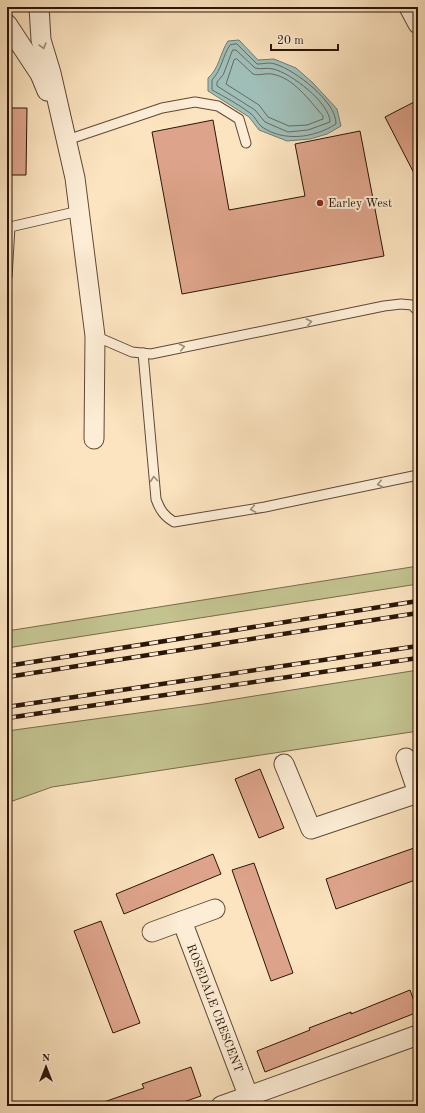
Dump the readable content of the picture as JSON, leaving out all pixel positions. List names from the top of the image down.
{
  "streets": {
    "street": ["ROSEDALE CRESCENT"]
  },
  "places": ["Earley West"],
  "scale_bar": "20 m",
  "north": "top"
}
